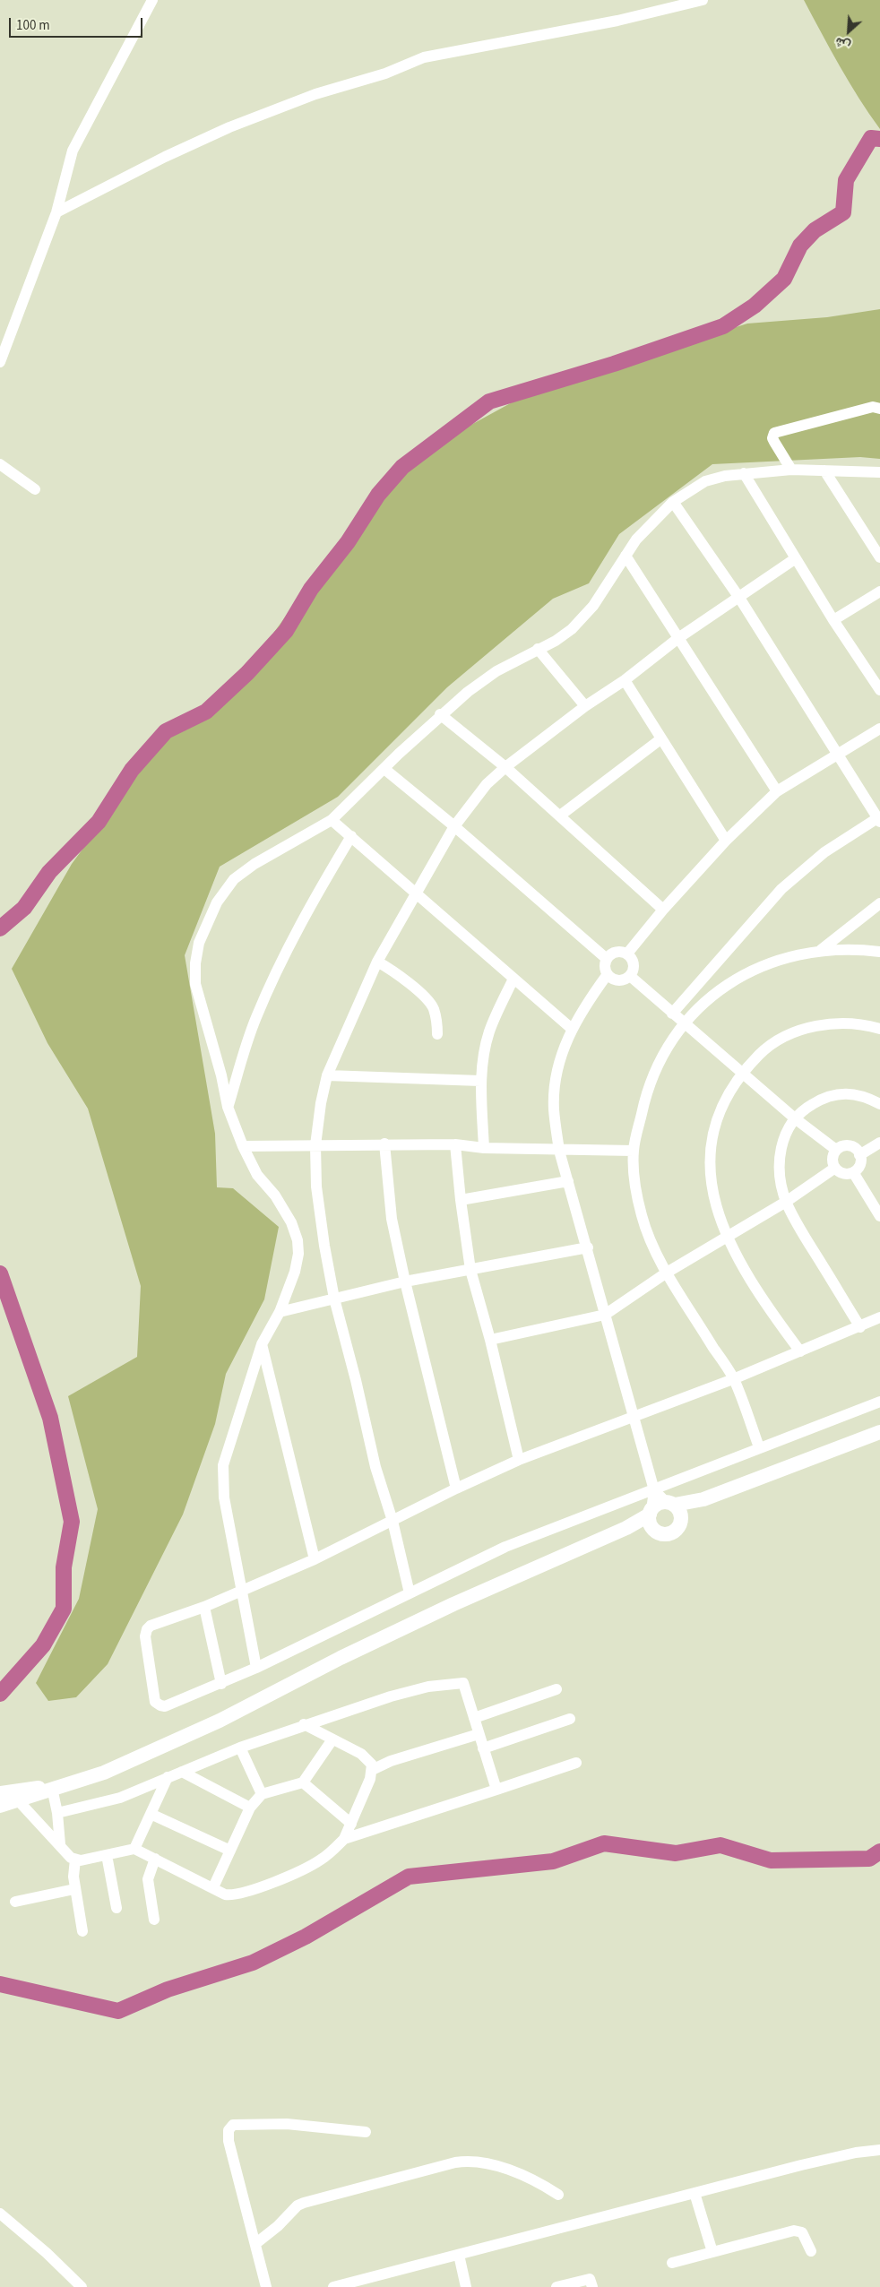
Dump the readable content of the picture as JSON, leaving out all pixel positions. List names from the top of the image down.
{
  "scale_bar": "100 m",
  "north": "bottom left"
}
